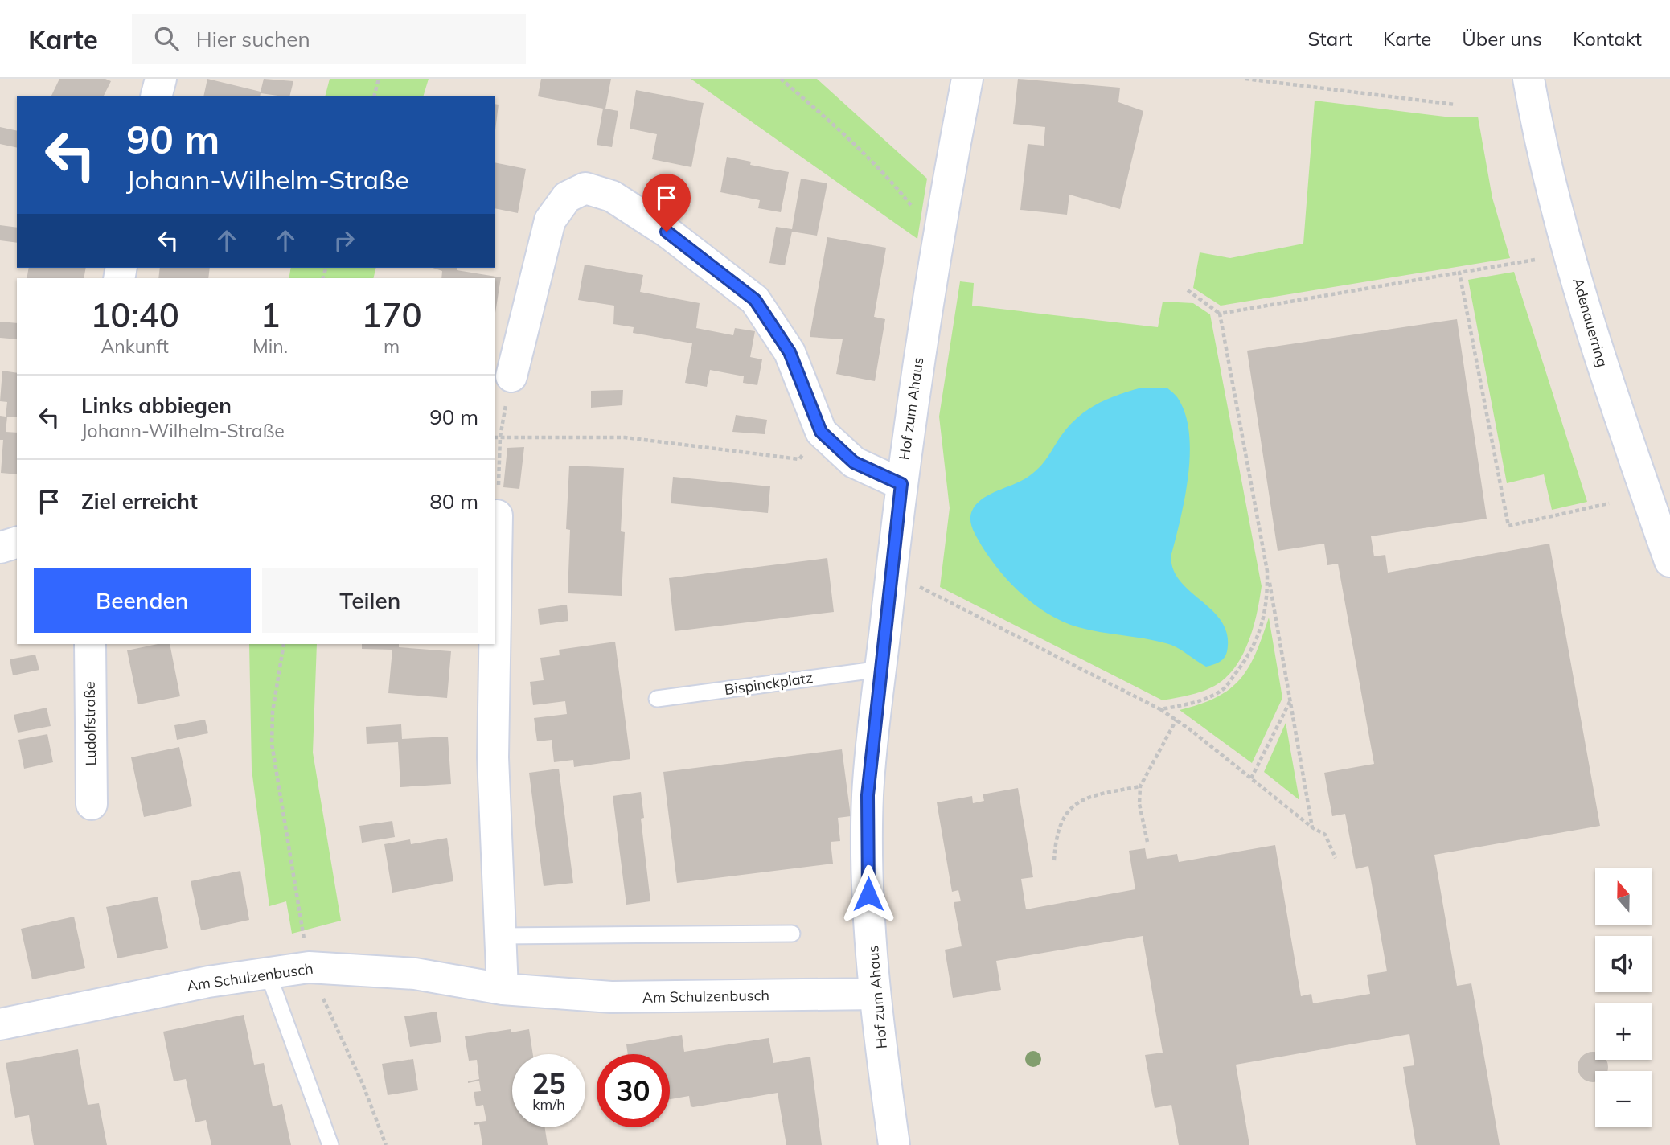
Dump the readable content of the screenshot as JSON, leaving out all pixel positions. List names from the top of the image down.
{
  "streets": {
    "street": [
      "Adenauerring",
      "Hof zum Ahaus",
      "Ludolfstraße",
      "Am Schulzenbusch"
    ],
    "lane": ["Bispinckplatz"]
  },
  "crossings": [
    ["Hof zum Ahaus", "Bispinckplatz"],
    ["Hof zum Ahaus", "Am Schulzenbusch"]
  ],
  "north": "top",
  "page": {
    "header": "Karte",
    "search": "Hier suchen",
    "nav": [
      "Start",
      "Karte",
      "Über uns",
      "Kontakt"
    ],
    "turn": ["90 m", "Johann-Wilhelm-Straße"],
    "eta": [
      "10:40",
      "Ankunft",
      "1",
      "Min.",
      "170",
      "m"
    ],
    "list": [
      {
        "name": "Links abbiegen",
        "note": "Johann-Wilhelm-Straße",
        "value": "90 m"
      },
      {
        "name": "Ziel erreicht",
        "value": "80 m"
      }
    ],
    "buttons": ["Beenden", "Teilen"],
    "map_buttons": ["+", "−"],
    "speed": "25 km/h",
    "limit": "30"
  }
}
